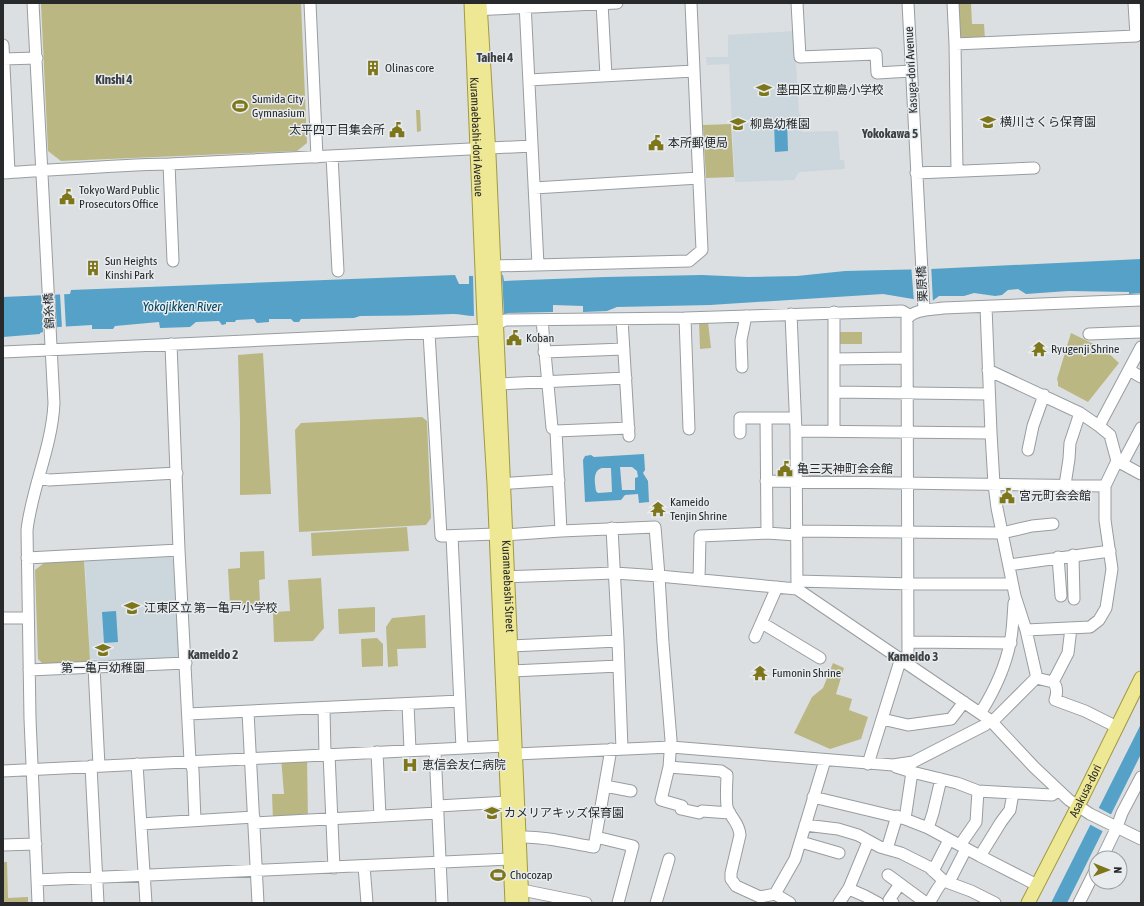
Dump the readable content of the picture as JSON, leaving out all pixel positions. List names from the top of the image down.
{
  "streets": {
    "main road": ["Kuramaebashi-dori Avenue", "Kuramaebashi Street", "Asakusa-dori"],
    "street": ["Kasuga-dori Avenue", "栗原橋", "錦糸橋"]
  },
  "crossings": [
    ["Kasuga-dori Avenue", "栗原橋"],
    ["Kuramaebashi-dori Avenue", "Kuramaebashi Street"]
  ],
  "districts": [
    "Taihei 4",
    "Kinshi 4",
    "Yokokawa 5",
    "Kameido 2",
    "Kameido 3"
  ],
  "water": ["Yokojikken River"],
  "places": {
    "building": ["Olinas core", "Sun Heights Kinshi Park"],
    "school or university": [
      "墨田区立柳島小学校",
      "横川さくら保育園",
      "柳島幼稚園",
      "江東区立 第一亀戸小学校",
      "第一亀戸幼稚園",
      "カメリアキッズ保育園"
    ],
    "sports": ["Sumida City Gymnasium", "Chocozap"],
    "public building": [
      "太平四丁目集会所",
      "本所郵便局",
      "Tokyo Ward Public Prosecutors Office",
      "Koban",
      "亀三天神町会会館",
      "宮元町会会館"
    ],
    "temple": ["Ryugenji Shrine", "Kameido Tenjin Shrine", "Fumonin Shrine"],
    "hospital": ["恵信会友仁病院"]
  },
  "north": "right"
}
